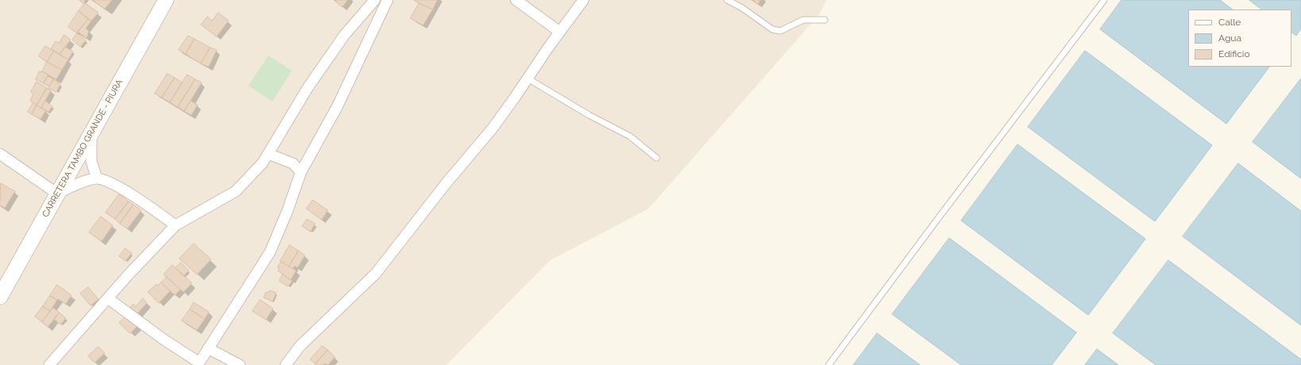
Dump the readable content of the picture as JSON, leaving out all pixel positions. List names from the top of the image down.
{
  "streets": {
    "main road": ["CARRETERA TAMBO GRANDE - PIURA"]
  },
  "legend": ["Calle", "Agua", "Edificio"]
}
